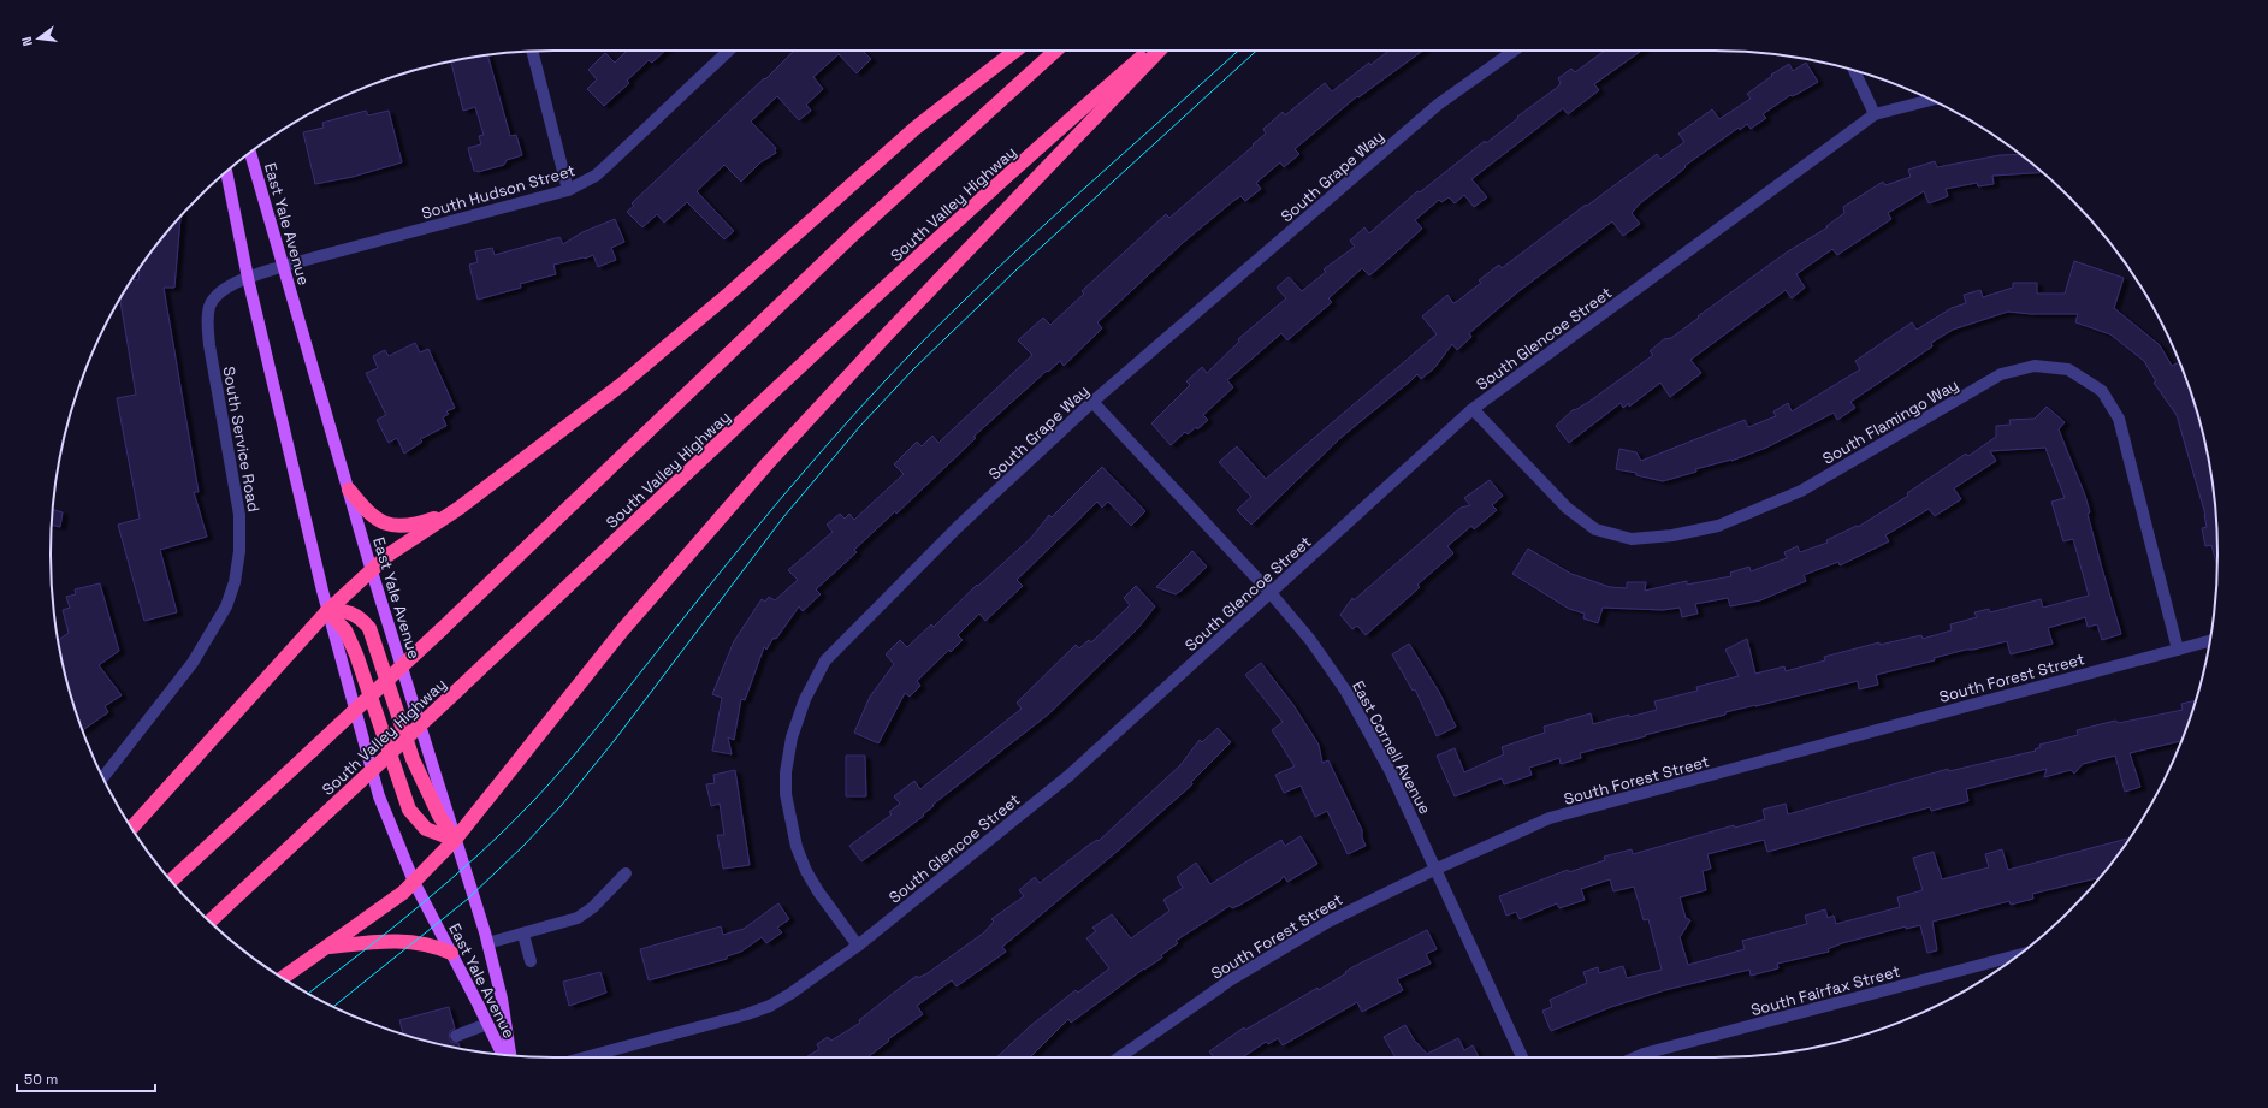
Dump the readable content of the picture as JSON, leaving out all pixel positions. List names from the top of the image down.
{
  "streets": {
    "highway": ["South Valley Highway"],
    "main road": ["East Yale Avenue"],
    "street": [
      "South Grape Way",
      "South Hudson Street",
      "South Glencoe Street",
      "South Flamingo Way",
      "South Service Road",
      "South Forest Street",
      "East Cornell Avenue",
      "South Fairfax Street"
    ]
  },
  "crossings": [
    ["South Grape Way", "South Glencoe Street"],
    ["South Grape Way", "East Cornell Avenue"],
    ["South Hudson Street", "East Yale Avenue"],
    ["South Hudson Street", "South Service Road"],
    ["East Yale Avenue", "South Service Road"],
    ["South Glencoe Street", "South Flamingo Way"],
    ["South Glencoe Street", "East Cornell Avenue"],
    ["South Flamingo Way", "South Forest Street"],
    ["South Forest Street", "East Cornell Avenue"]
  ],
  "scale_bar": "50 m",
  "north": "left"
}
